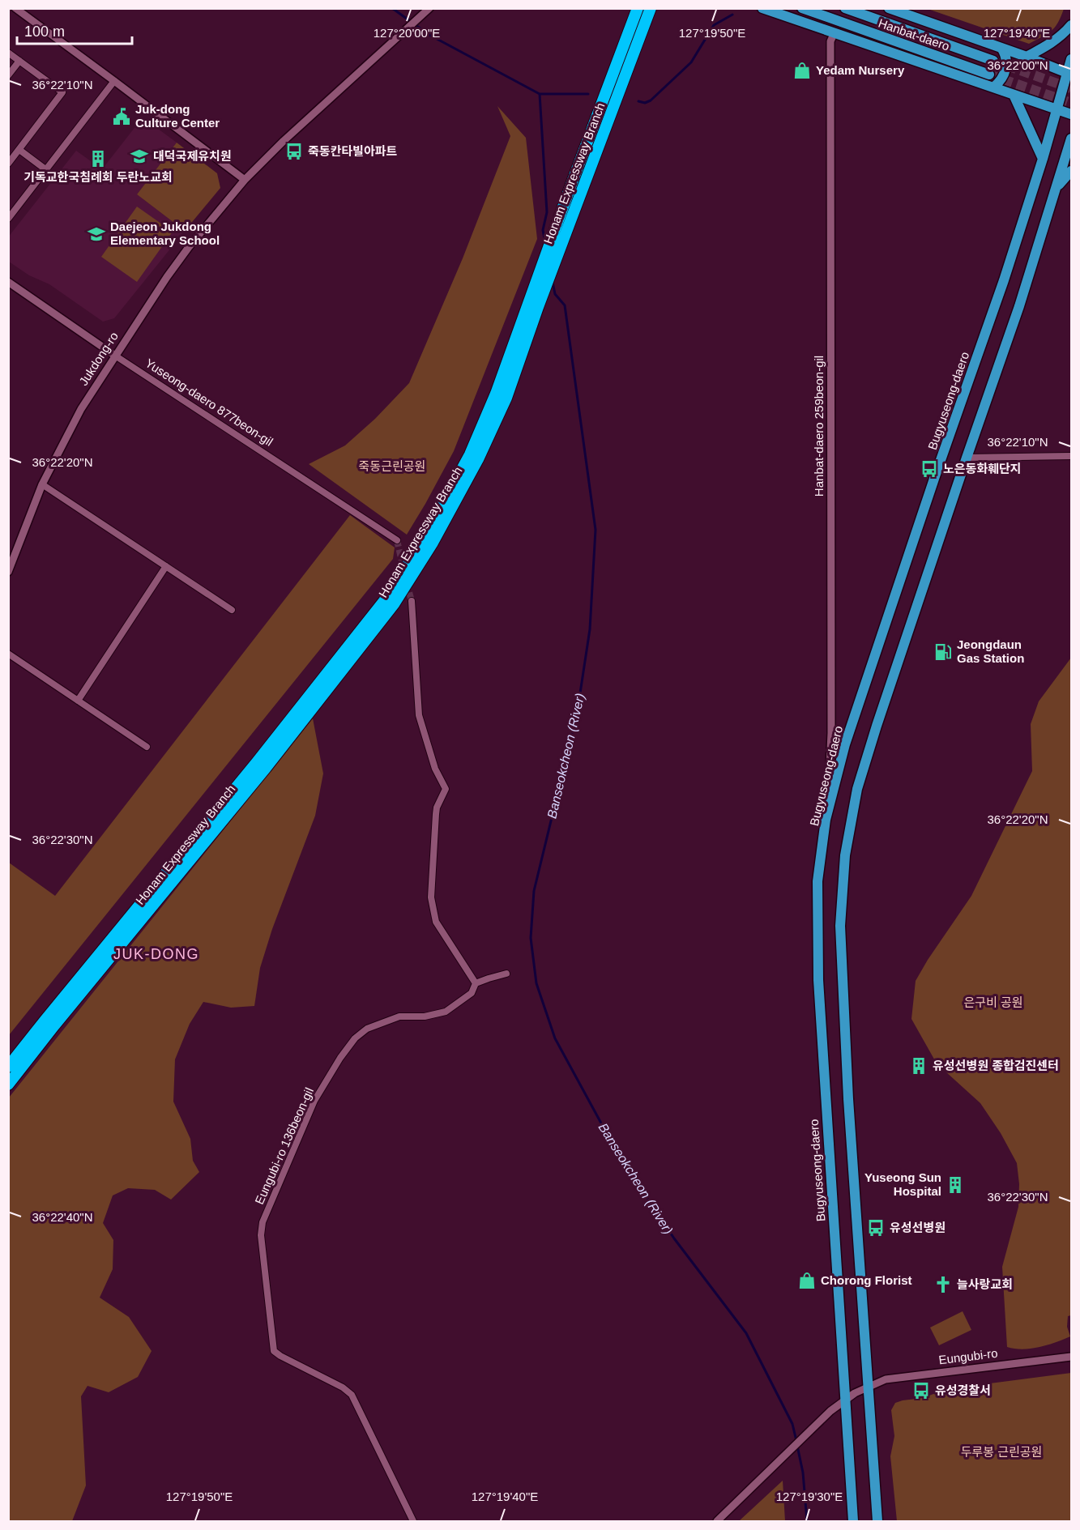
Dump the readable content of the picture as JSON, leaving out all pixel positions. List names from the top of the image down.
{
  "streets": {
    "highway": ["Honam Expressway Branch"],
    "main road": ["Hanbat-daero", "Bugyuseong-daero"],
    "street": [
      "Jukdong-ro",
      "Yuseong-daero 877beon-gil",
      "Hanbat-daero 259beon-gil",
      "Eungubi-ro 136beon-gil",
      "Eungubi-ro"
    ]
  },
  "crossings": [
    ["Jukdong-ro", "Yuseong-daero 877beon-gil"],
    ["Bugyuseong-daero", "Hanbat-daero 259beon-gil"],
    ["Bugyuseong-daero", "Eungubi-ro"]
  ],
  "districts": ["JUK-DONG"],
  "water": ["Banseokcheon (River)"],
  "parks": ["죽동근린공원", "은구비 공원", "두루봉 근린공원"],
  "places": {
    "shop": ["Yedam Nursery", "Chorong Florist"],
    "public building": ["Juk-dong Culture Center"],
    "bus stop": [
      "죽동칸타빌아파트",
      "노은동화훼단지",
      "유성선병원",
      "유성경찰서"
    ],
    "school or university": ["대덕국제유치원", "Daejeon Jukdong Elementary School"],
    "building": ["기독교한국침례회 두란노교회", "유성선병원 종합검진센터", "Yuseong Sun Hospital"],
    "fuel station": ["Jeongdaun Gas Station"],
    "church": ["늘사랑교회"]
  },
  "scale_bar": "100 m",
  "coordinates": [
    "127°20'00\"E",
    "127°19'50\"E",
    "127°19'40\"E",
    "36°22'00\"N",
    "36°22'10\"N",
    "36°22'20\"N",
    "36°22'30\"N",
    "36°22'40\"N",
    "127°19'30\"E"
  ]
}
